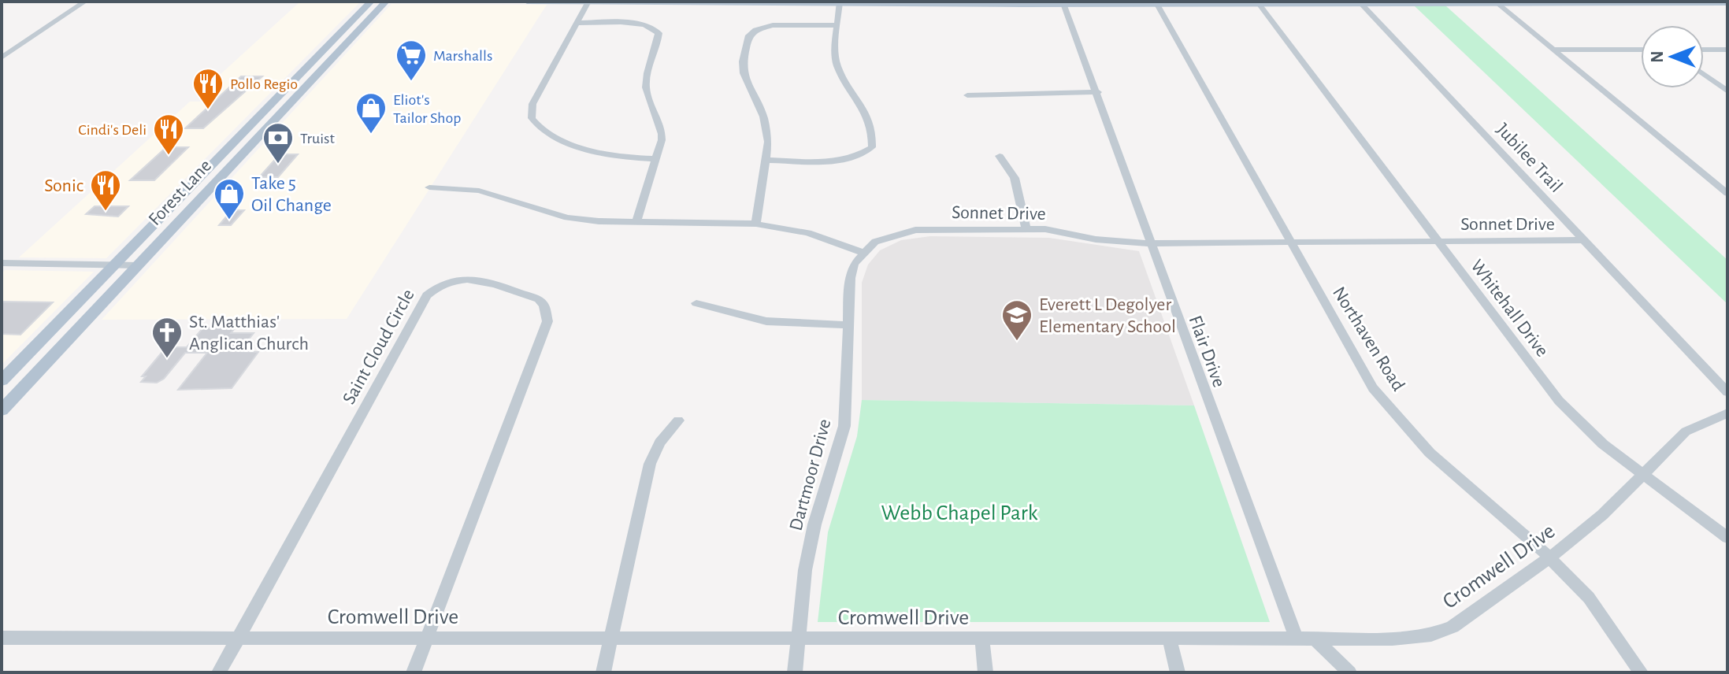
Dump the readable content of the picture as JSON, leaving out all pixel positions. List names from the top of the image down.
{
  "streets": {
    "main road": ["Forest Lane"],
    "street": [
      "Jubilee Trail",
      "Sonnet Drive",
      "Whitehall Drive",
      "Northaven Road",
      "Saint Cloud Circle",
      "Flair Drive",
      "Dartmoor Drive",
      "Cromwell Drive"
    ]
  },
  "crossings": [
    ["Jubilee Trail", "Sonnet Drive"],
    ["Sonnet Drive", "Whitehall Drive"],
    ["Sonnet Drive", "Northaven Road"],
    ["Sonnet Drive", "Flair Drive"],
    ["Sonnet Drive", "Dartmoor Drive"],
    ["Whitehall Drive", "Cromwell Drive"],
    ["Northaven Road", "Cromwell Drive"],
    ["Saint Cloud Circle", "Cromwell Drive"],
    ["Flair Drive", "Cromwell Drive"],
    ["Dartmoor Drive", "Cromwell Drive"]
  ],
  "parks": ["Webb Chapel Park"],
  "places": {
    "supermarket": ["Marshalls"],
    "restaurant": ["Pollo Regio", "Cindi's Deli", "Sonic"],
    "shop": ["Eliot's Tailor Shop", "Take 5 Oil Change"],
    "bank": ["Truist"],
    "school or university": ["Everett L Degolyer Elementary School"],
    "church": ["St. Matthias' Anglican Church"]
  },
  "north": "left"
}
